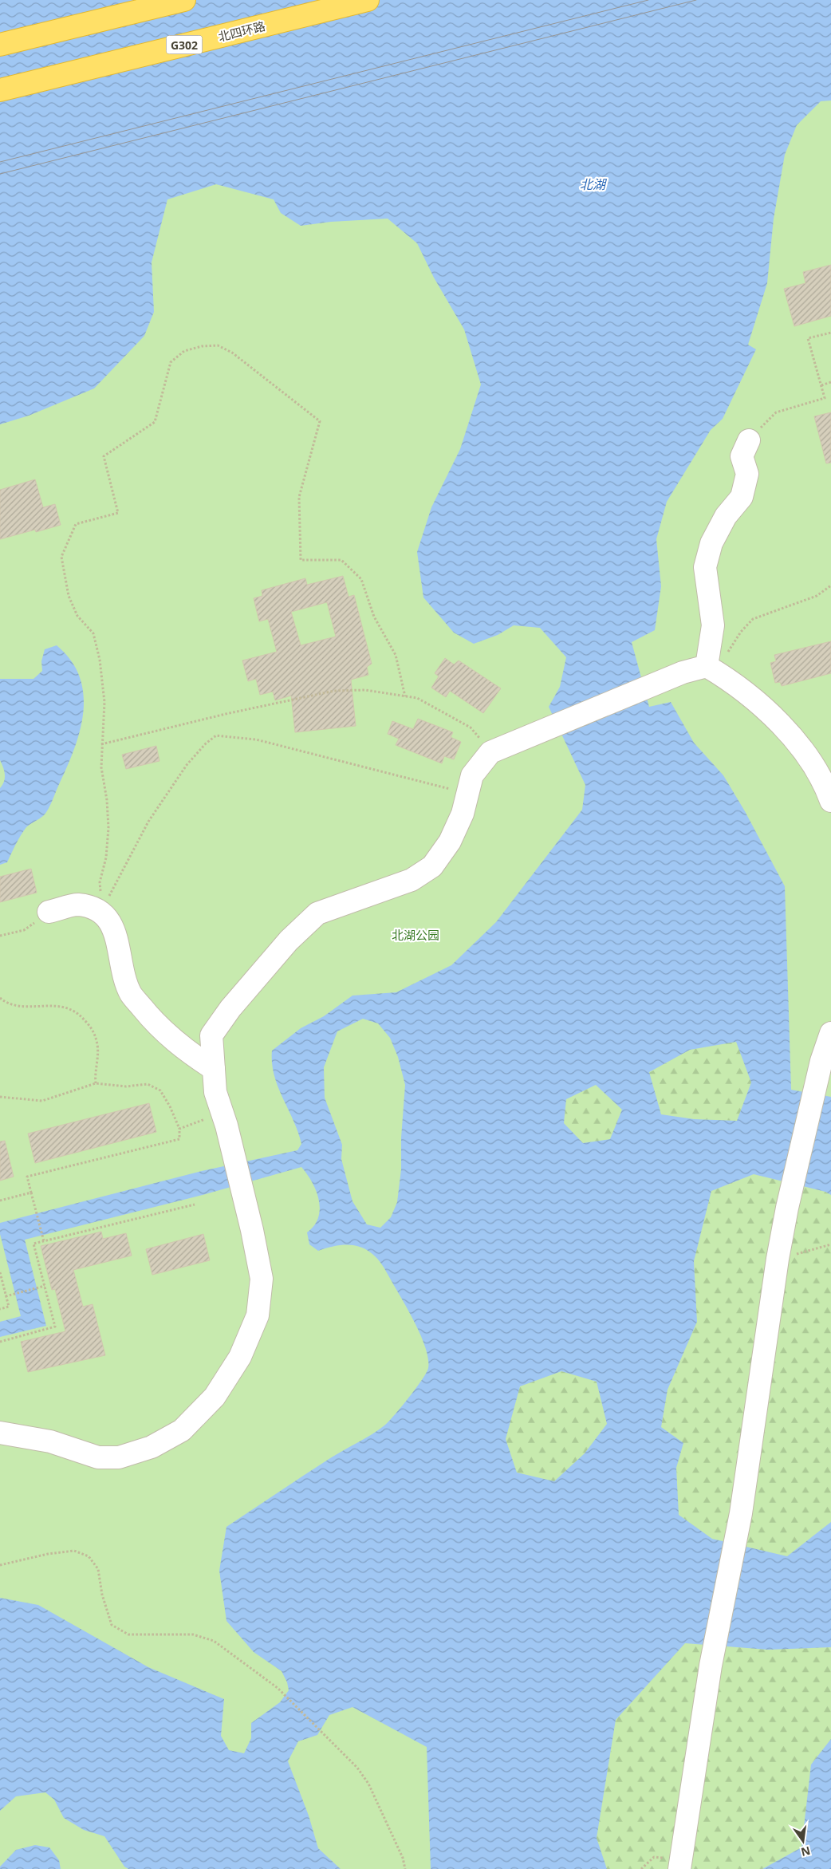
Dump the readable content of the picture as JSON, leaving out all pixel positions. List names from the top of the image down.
{
  "streets": {
    "highway": ["北四环路", "G302"]
  },
  "water": ["北湖"],
  "parks": ["北湖公园"],
  "north": "bottom"
}
